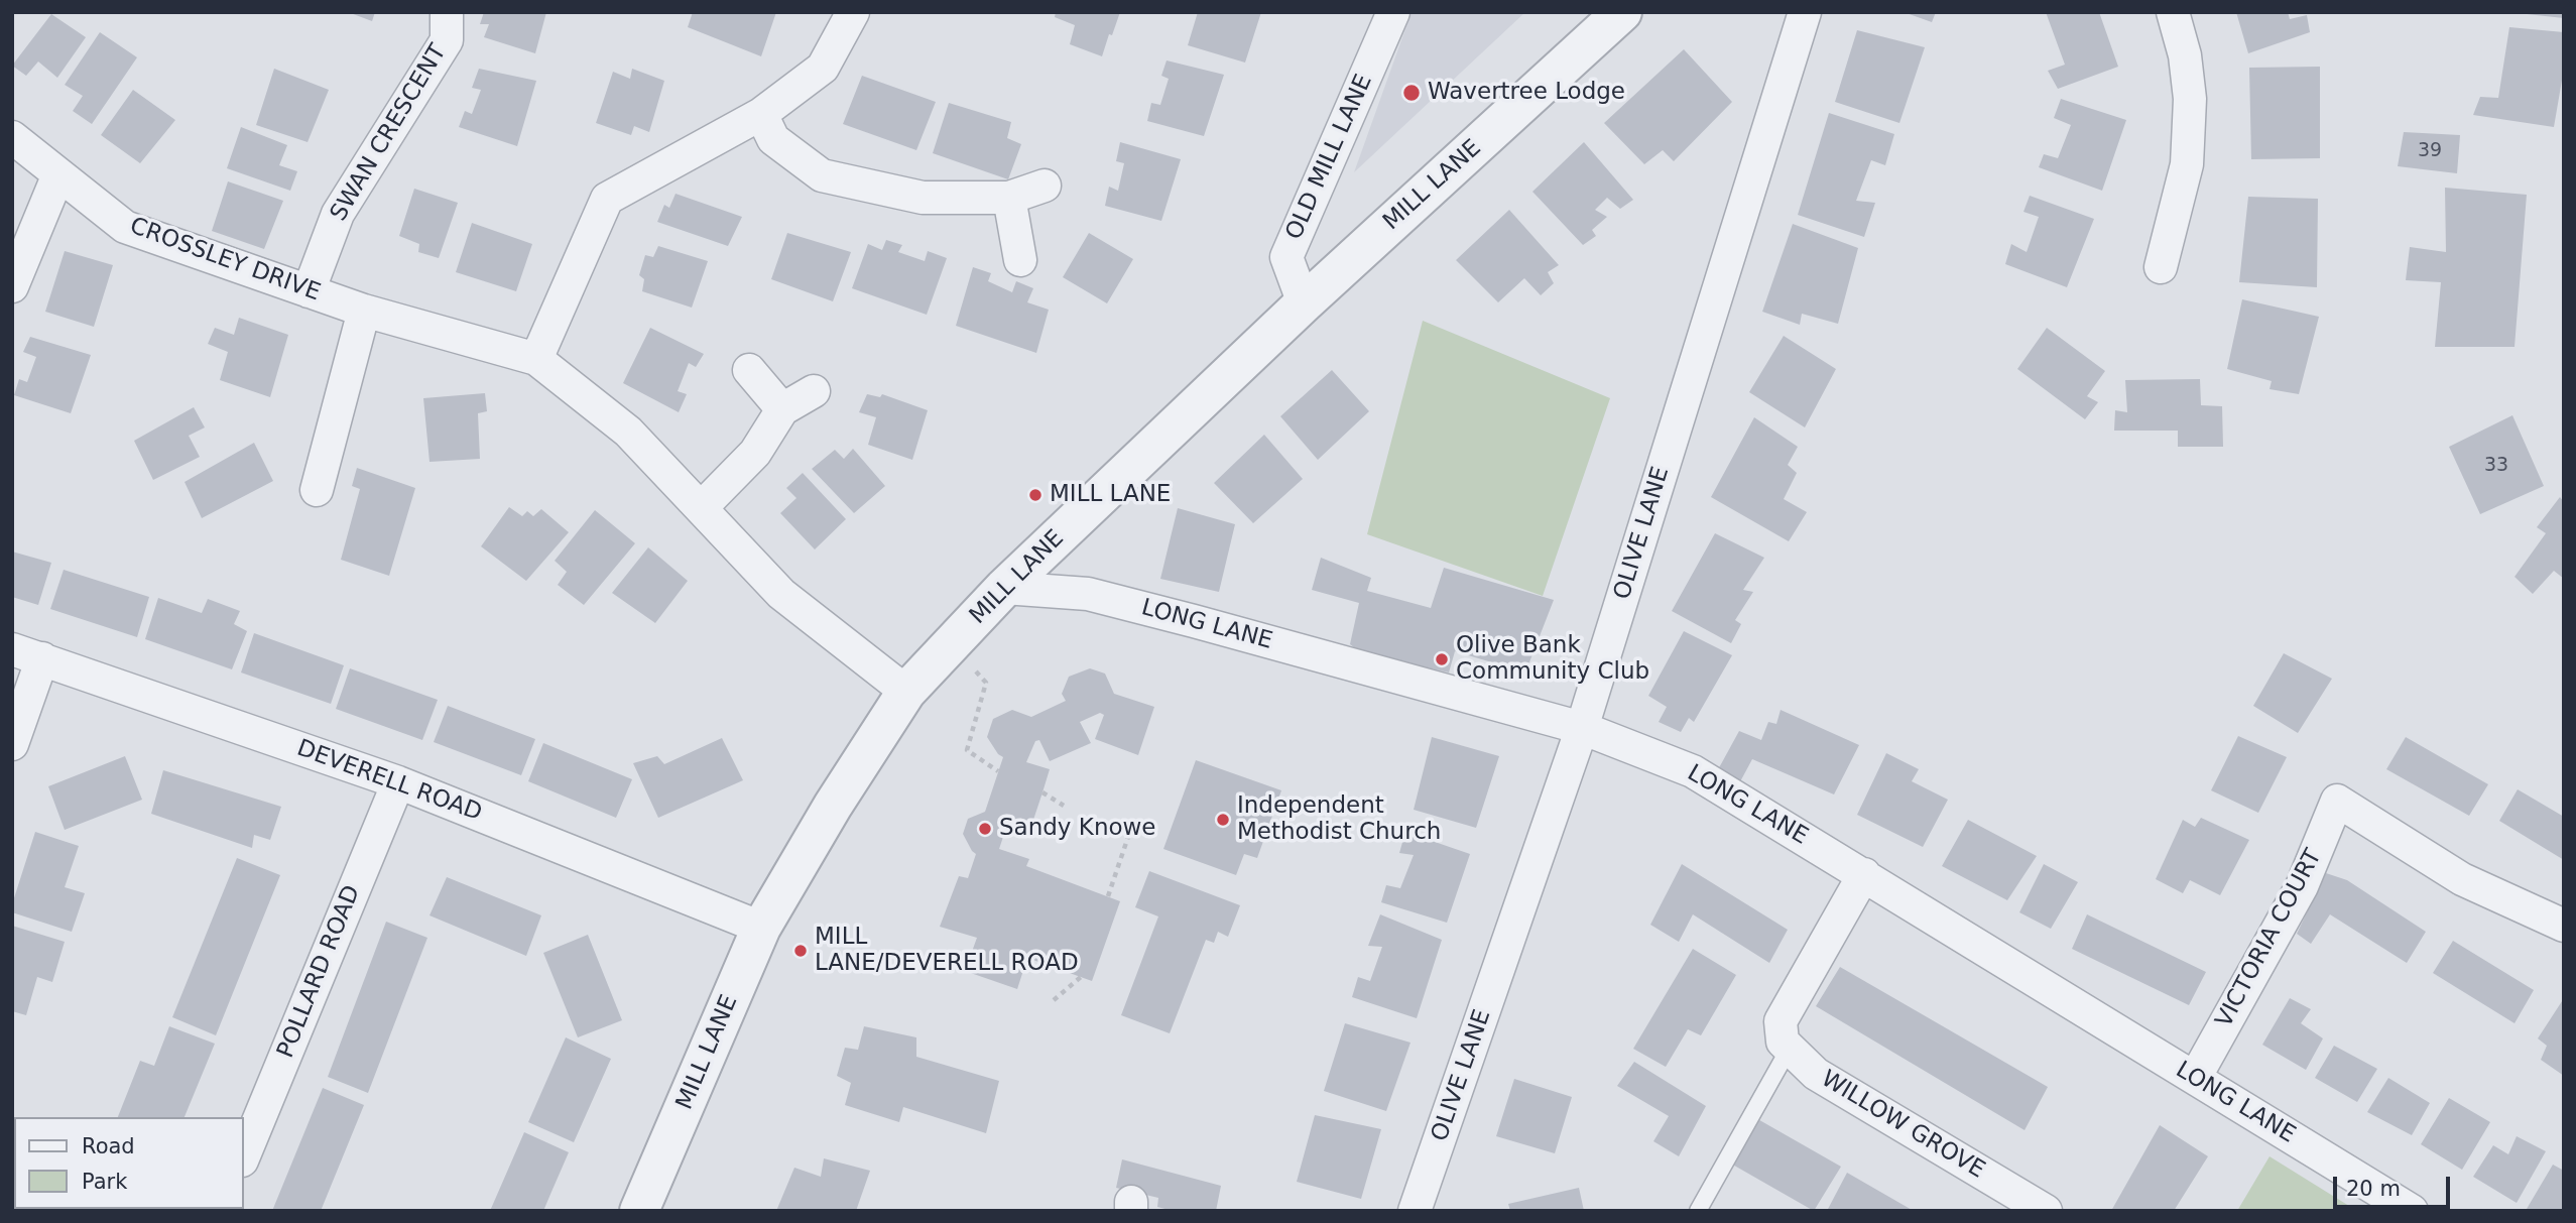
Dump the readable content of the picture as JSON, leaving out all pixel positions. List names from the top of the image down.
{
  "streets": {
    "street": [
      "SWAN CRESCENT",
      "OLD MILL LANE",
      "MILL LANE",
      "CROSSLEY DRIVE",
      "OLIVE LANE",
      "LONG LANE",
      "DEVERELL ROAD",
      "VICTORIA COURT",
      "POLLARD ROAD",
      "WILLOW GROVE"
    ]
  },
  "crossings": [
    ["SWAN CRESCENT", "CROSSLEY DRIVE"],
    ["OLD MILL LANE", "MILL LANE"],
    ["MILL LANE", "CROSSLEY DRIVE"],
    ["MILL LANE", "LONG LANE"],
    ["MILL LANE", "DEVERELL ROAD"],
    ["OLIVE LANE", "LONG LANE"],
    ["LONG LANE", "VICTORIA COURT"],
    ["DEVERELL ROAD", "POLLARD ROAD"]
  ],
  "places": [
    "Wavertree Lodge",
    "MILL LANE",
    "Olive Bank Community Club",
    "Independent Methodist Church",
    "Sandy Knowe",
    "MILL LANE/DEVERELL ROAD"
  ],
  "house_numbers": ["39", "33"],
  "legend": ["Road", "Park"],
  "scale_bar": "20 m"
}
